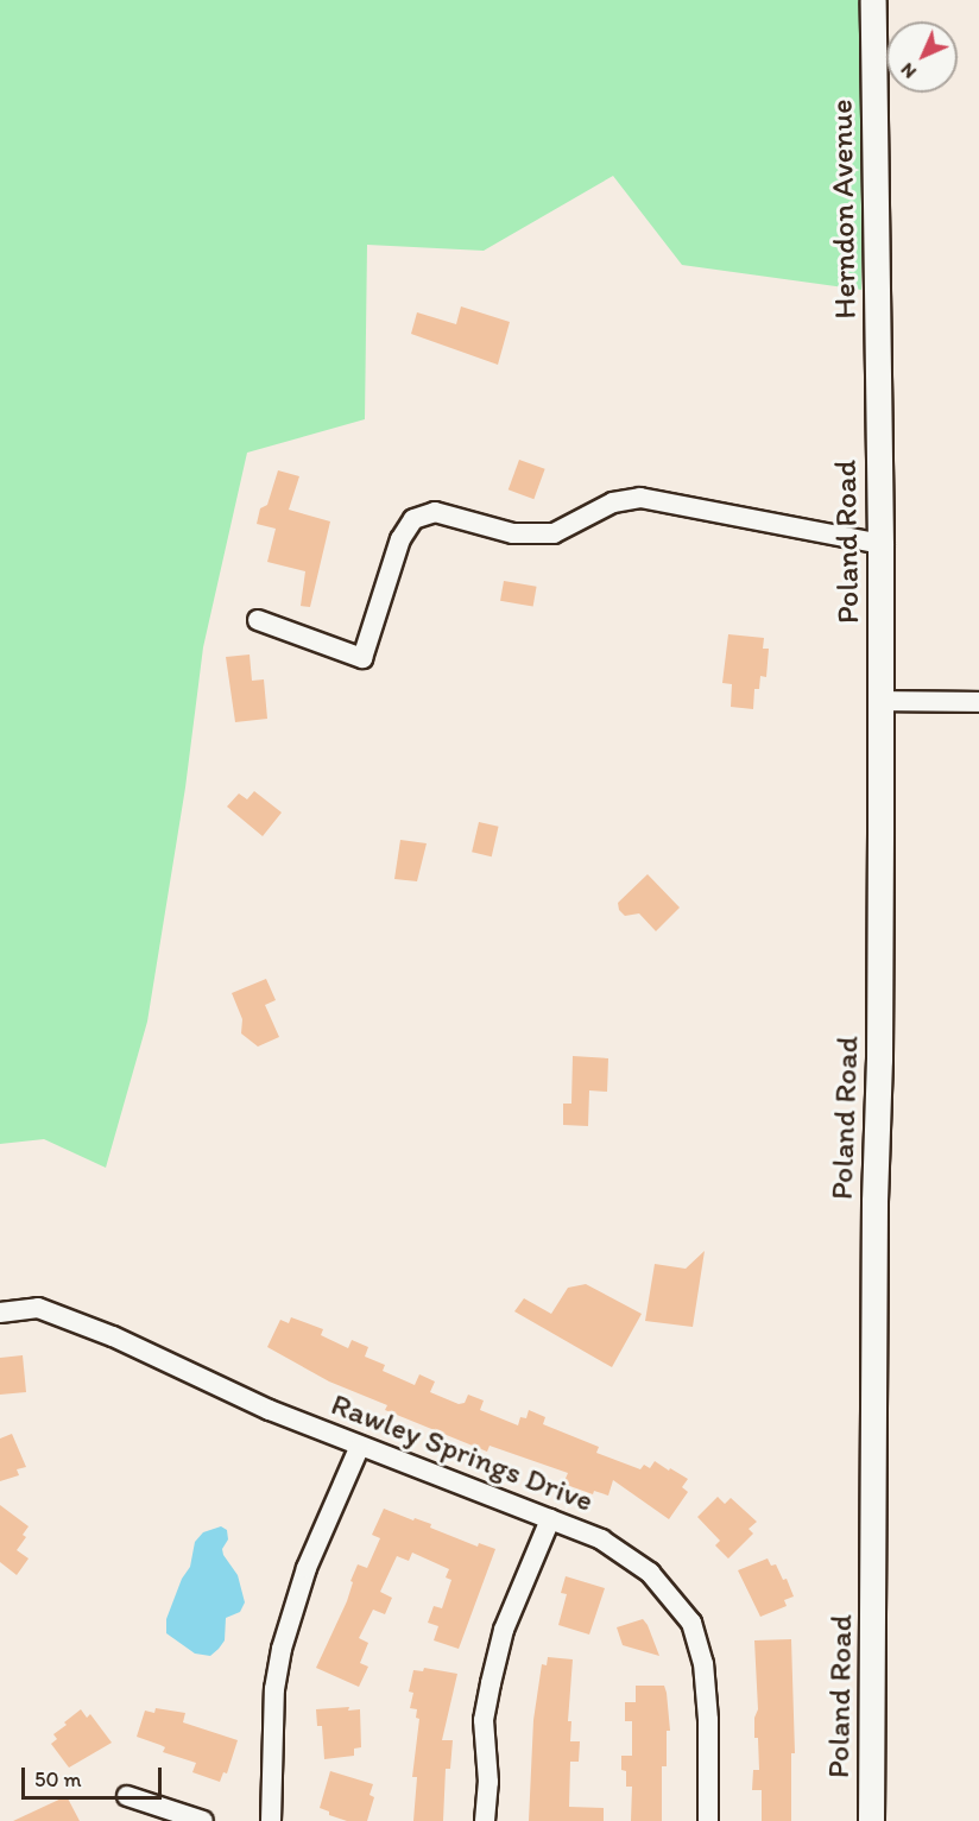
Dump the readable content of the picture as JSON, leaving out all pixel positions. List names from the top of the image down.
{
  "streets": {
    "street": ["Herndon Avenue", "Poland Road", "Rawley Springs Drive"]
  },
  "crossings": [
    ["Herndon Avenue", "Poland Road"]
  ],
  "scale_bar": "50 m",
  "north": "bottom left"
}
